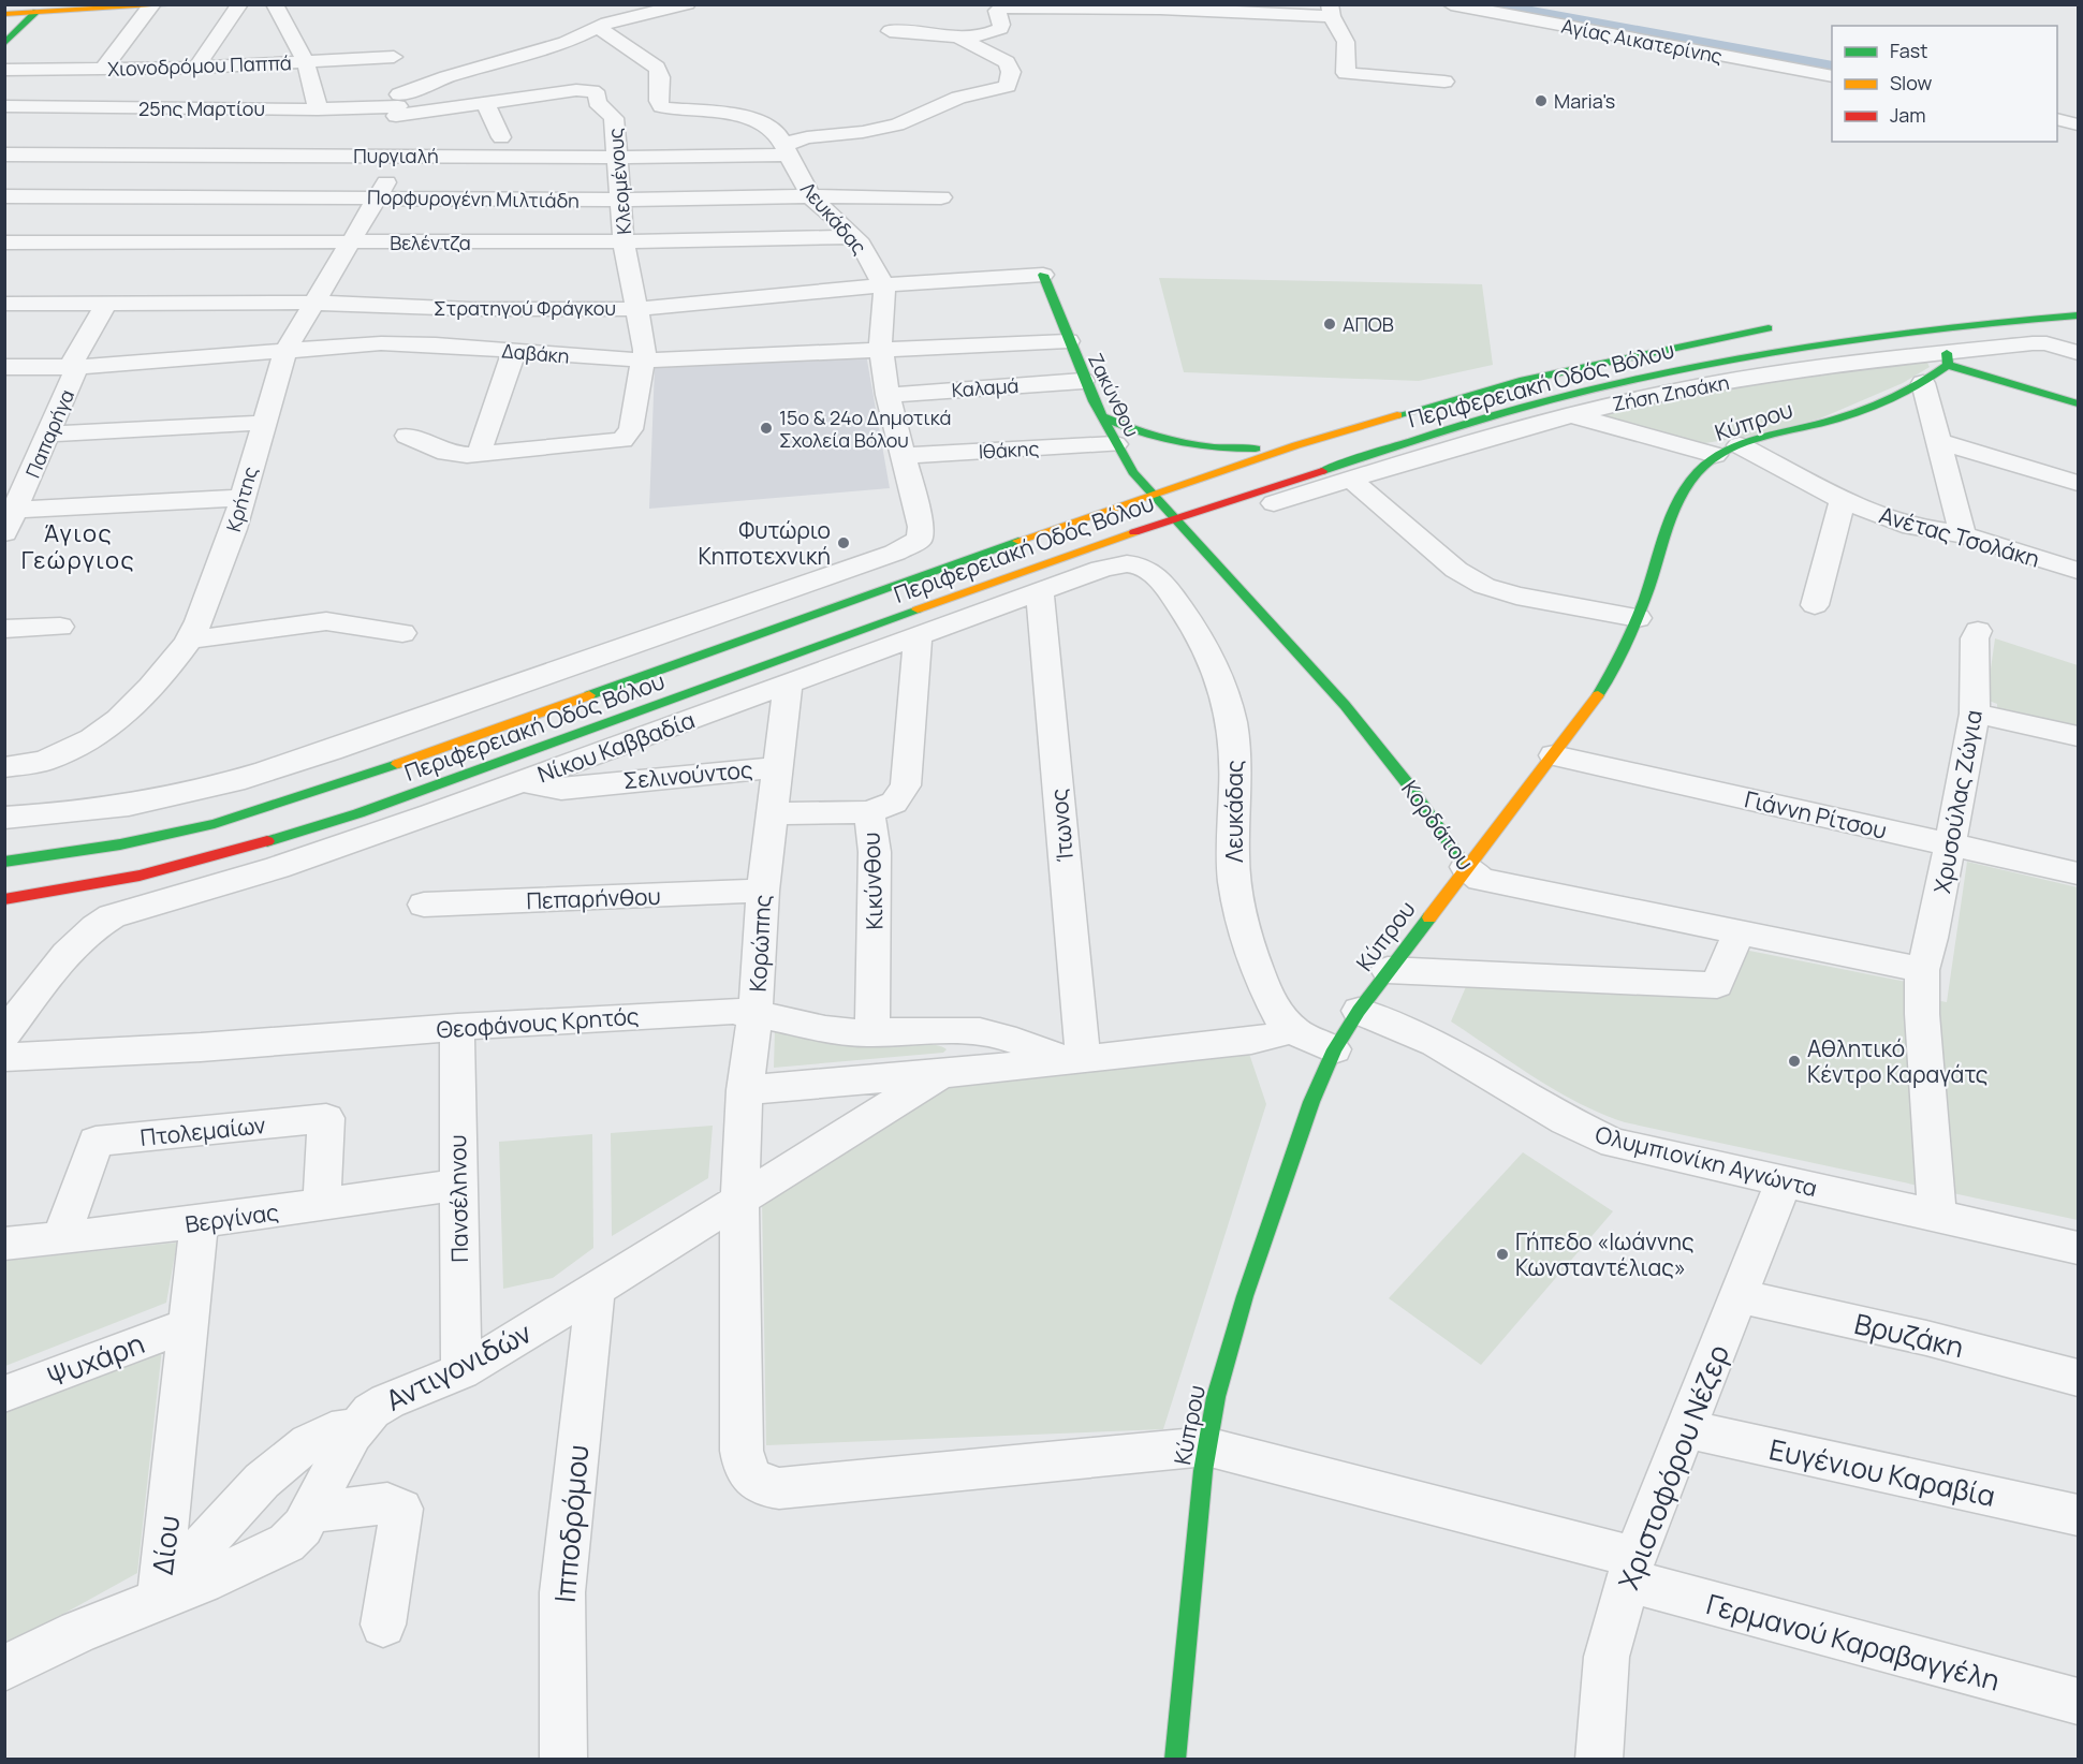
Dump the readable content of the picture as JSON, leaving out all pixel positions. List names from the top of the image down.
{
  "streets": {
    "main road": [
      "Περιφερειακή Οδός Βόλου",
      "Ζακύνθου",
      "Κύπρου",
      "Κορδάτου"
    ],
    "street": [
      "Αγίας Αικατερίνης",
      "Χιονοδρόμου Παππά",
      "25ης Μαρτίου",
      "Πυργιαλή",
      "Κλεομένους",
      "Πορφυρογένη Μιλτιάδη",
      "Λευκάδας",
      "Βελέντζα",
      "Στρατηγού Φράγκου",
      "Δαβάκη",
      "Καλαμά",
      "Ζήση Ζησάκη",
      "Παπαρήγα",
      "Ιθάκης",
      "Κρήτης",
      "Ανέτας Τσολάκη",
      "Νίκου Καββαδία",
      "Σελινούντος",
      "Χρυσούλας Ζώγια",
      "Γιάννη Ρίτσου",
      "Ίτωνος",
      "Κικύνθου",
      "Πεπαρήνθου",
      "Κορώπης",
      "Θεοφάνους Κρητός",
      "Πτολεμαίων",
      "Ολυμπιονίκη Αγνώντα",
      "Πανσέληνου",
      "Βεργίνας",
      "Βρυζάκη",
      "Ψυχάρη",
      "Αντιγονιδών",
      "Χριστοφόρου Νέζερ",
      "Ευγένιου Καραβία",
      "Ιπποδρόμου",
      "Δίου",
      "Γερμανού Καραβαγγέλη"
    ]
  },
  "crossings": [
    ["Χιονοδρόμου Παππά", "Κρήτης"],
    ["25ης Μαρτίου", "Κλεομένους"],
    ["25ης Μαρτίου", "Λευκάδας"],
    ["25ης Μαρτίου", "Κρήτης"],
    ["Πυργιαλή", "Κλεομένους"],
    ["Πυργιαλή", "Λευκάδας"],
    ["Πυργιαλή", "Κρήτης"],
    ["Κλεομένους", "Πορφυρογένη Μιλτιάδη"],
    ["Κλεομένους", "Βελέντζα"],
    ["Κλεομένους", "Στρατηγού Φράγκου"],
    ["Κλεομένους", "Δαβάκη"],
    ["Κλεομένους", "Κρήτης"],
    ["Πορφυρογένη Μιλτιάδη", "Λευκάδας"],
    ["Πορφυρογένη Μιλτιάδη", "Κρήτης"],
    ["Λευκάδας", "Βελέντζα"],
    ["Λευκάδας", "Στρατηγού Φράγκου"],
    ["Λευκάδας", "Δαβάκη"],
    ["Λευκάδας", "Καλαμά"],
    ["Λευκάδας", "Κύπρου"],
    ["Λευκάδας", "Ιθάκης"],
    ["Λευκάδας", "Νίκου Καββαδία"],
    ["Λευκάδας", "Θεοφάνους Κρητός"],
    ["Βελέντζα", "Κρήτης"],
    ["Στρατηγού Φράγκου", "Ζακύνθου"],
    ["Στρατηγού Φράγκου", "Παπαρήγα"],
    ["Στρατηγού Φράγκου", "Κρήτης"],
    ["Δαβάκη", "Ζακύνθου"],
    ["Δαβάκη", "Παπαρήγα"],
    ["Δαβάκη", "Κρήτης"],
    ["Περιφερειακή Οδός Βόλου", "Ζακύνθου"],
    ["Περιφερειακή Οδός Βόλου", "Κορδάτου"],
    ["Καλαμά", "Ζακύνθου"],
    ["Ζήση Ζησάκη", "Κύπρου"],
    ["Ζακύνθου", "Ιθάκης"],
    ["Ζακύνθου", "Κορδάτου"],
    ["Κύπρου", "Ανέτας Τσολάκη"],
    ["Κύπρου", "Γιάννη Ρίτσου"],
    ["Κύπρου", "Κορδάτου"],
    ["Κύπρου", "Κορώπης"],
    ["Κύπρου", "Ολυμπιονίκη Αγνώντα"],
    ["Κύπρου", "Γερμανού Καραβαγγέλη"],
    ["Νίκου Καββαδία", "Σελινούντος"],
    ["Νίκου Καββαδία", "Ίτωνος"],
    ["Νίκου Καββαδία", "Κικύνθου"],
    ["Νίκου Καββαδία", "Κορώπης"],
    ["Σελινούντος", "Κορώπης"],
    ["Χρυσούλας Ζώγια", "Γιάννη Ρίτσου"],
    ["Χρυσούλας Ζώγια", "Κορδάτου"],
    ["Χρυσούλας Ζώγια", "Ολυμπιονίκη Αγνώντα"],
    ["Ίτωνος", "Θεοφάνους Κρητός"],
    ["Κικύνθου", "Θεοφάνους Κρητός"],
    ["Πεπαρήνθου", "Κορώπης"],
    ["Κορώπης", "Θεοφάνους Κρητός"],
    ["Κορώπης", "Αντιγονιδών"],
    ["Κορώπης", "Γερμανού Καραβαγγέλη"],
    ["Θεοφάνους Κρητός", "Πανσέληνου"],
    ["Θεοφάνους Κρητός", "Αντιγονιδών"],
    ["Πτολεμαίων", "Βεργίνας"],
    ["Ολυμπιονίκη Αγνώντα", "Χριστοφόρου Νέζερ"],
    ["Πανσέληνου", "Βεργίνας"],
    ["Πανσέληνου", "Αντιγονιδών"],
    ["Βεργίνας", "Δίου"],
    ["Βρυζάκη", "Χριστοφόρου Νέζερ"],
    ["Ψυχάρη", "Δίου"],
    ["Αντιγονιδών", "Ιπποδρόμου"],
    ["Αντιγονιδών", "Δίου"],
    ["Χριστοφόρου Νέζερ", "Ευγένιου Καραβία"],
    ["Χριστοφόρου Νέζερ", "Γερμανού Καραβαγγέλη"]
  ],
  "districts": ["Άγιος Γεώργιος"],
  "places": [
    "Maria's",
    "ΑΠΟΒ",
    "15ο & 24ο Δημοτικά Σχολεία Βόλου",
    "Φυτώριο Κηποτεχνική",
    "Αθλητικό Κέντρο Καραγάτς",
    "Γήπεδο «Ιωάννης Κωνσταντέλιας»"
  ],
  "legend": ["Fast", "Slow", "Jam"]
}
